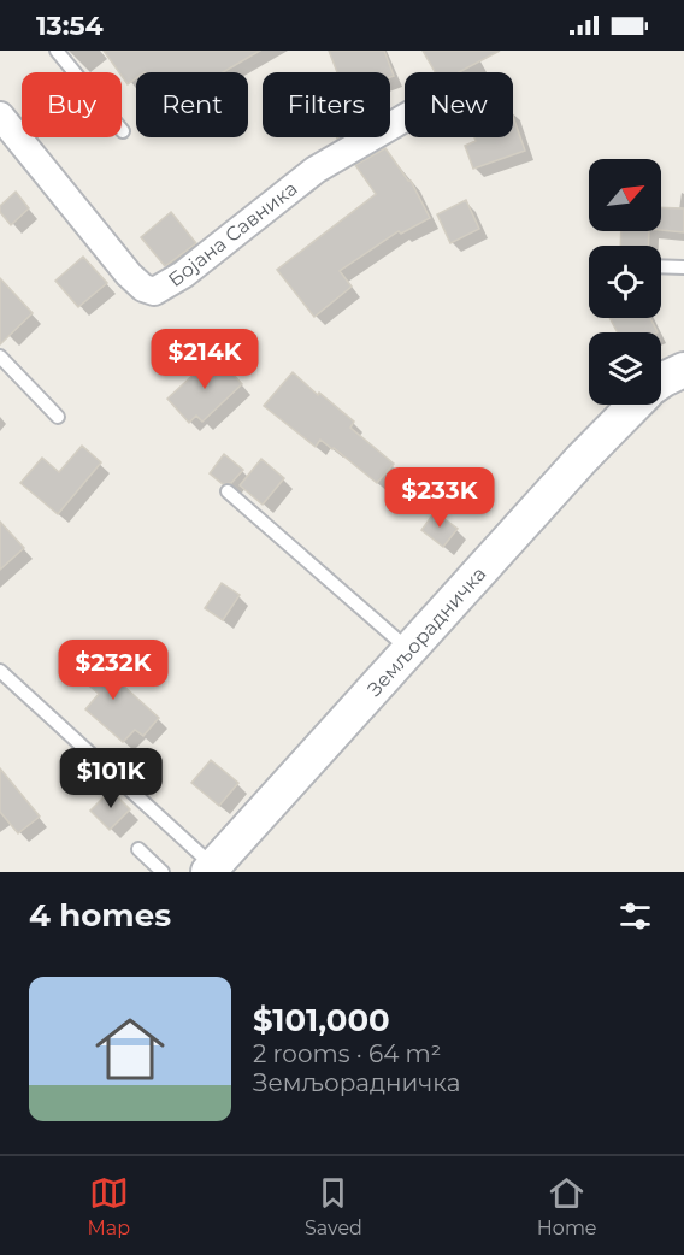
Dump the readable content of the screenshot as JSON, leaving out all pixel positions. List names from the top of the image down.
{
  "streets": {
    "street": ["Бојана Савника", "Земљорадничка"]
  },
  "north": "top right",
  "page": {
    "status": "13:54",
    "chip": [
      "Buy",
      "Rent",
      "Filters",
      "New"
    ],
    "price": [
      "$214K",
      "$233K",
      "$232K",
      "$101K"
    ],
    "heading": "4 homes",
    "list": [
      {
        "name": "$101,000",
        "note": "2 rooms · 64 m² · Земљорадничка"
      }
    ],
    "tabs": ["Map", "Saved", "Home"]
  }
}
